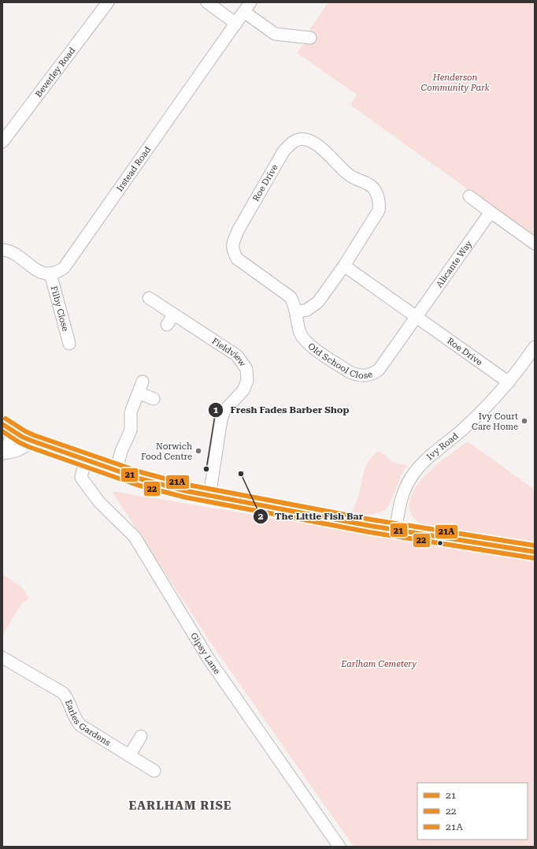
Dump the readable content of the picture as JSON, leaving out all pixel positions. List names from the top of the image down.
{
  "streets": {
    "street": [
      "Beverley Road",
      "Irstead Road",
      "Roe Drive",
      "Alicante Way",
      "Filby Close",
      "Fieldview",
      "Old School Close",
      "Ivy Road",
      "Gipsy Lane",
      "Earles Gardens"
    ]
  },
  "crossings": [
    ["Irstead Road", "Filby Close"],
    ["Roe Drive", "Alicante Way"],
    ["Roe Drive", "Old School Close"],
    ["Roe Drive", "Ivy Road"],
    ["Alicante Way", "Old School Close"]
  ],
  "districts": ["EARLHAM RISE"],
  "parks": ["Henderson Community Park", "Earlham Cemetery"],
  "places": [
    "Ivy Court Care Home",
    "Norwich Food Centre",
    "Fresh Fades Barber Shop",
    "The Little Fish Bar"
  ],
  "lines": ["transit line 21A", "transit line 21", "transit line 22"],
  "legend": ["21", "22", "21A"]
}
